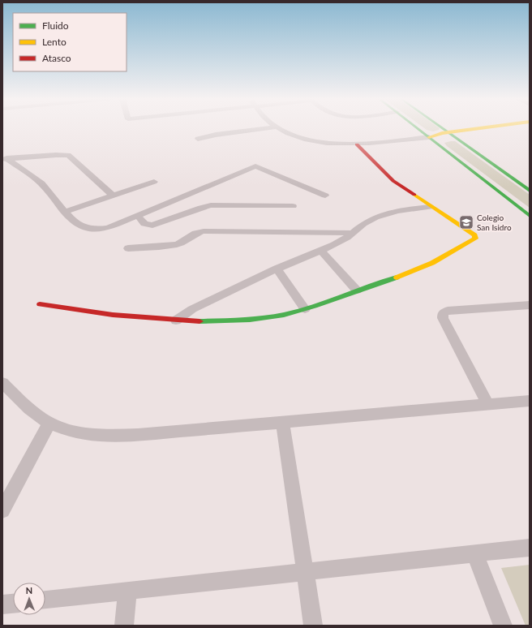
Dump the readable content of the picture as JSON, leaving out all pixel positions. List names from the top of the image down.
{
  "places": {
    "school or university": ["Colegio San Isidro"]
  },
  "legend": ["Fluido", "Lento", "Atasco"],
  "north": "top"
}
